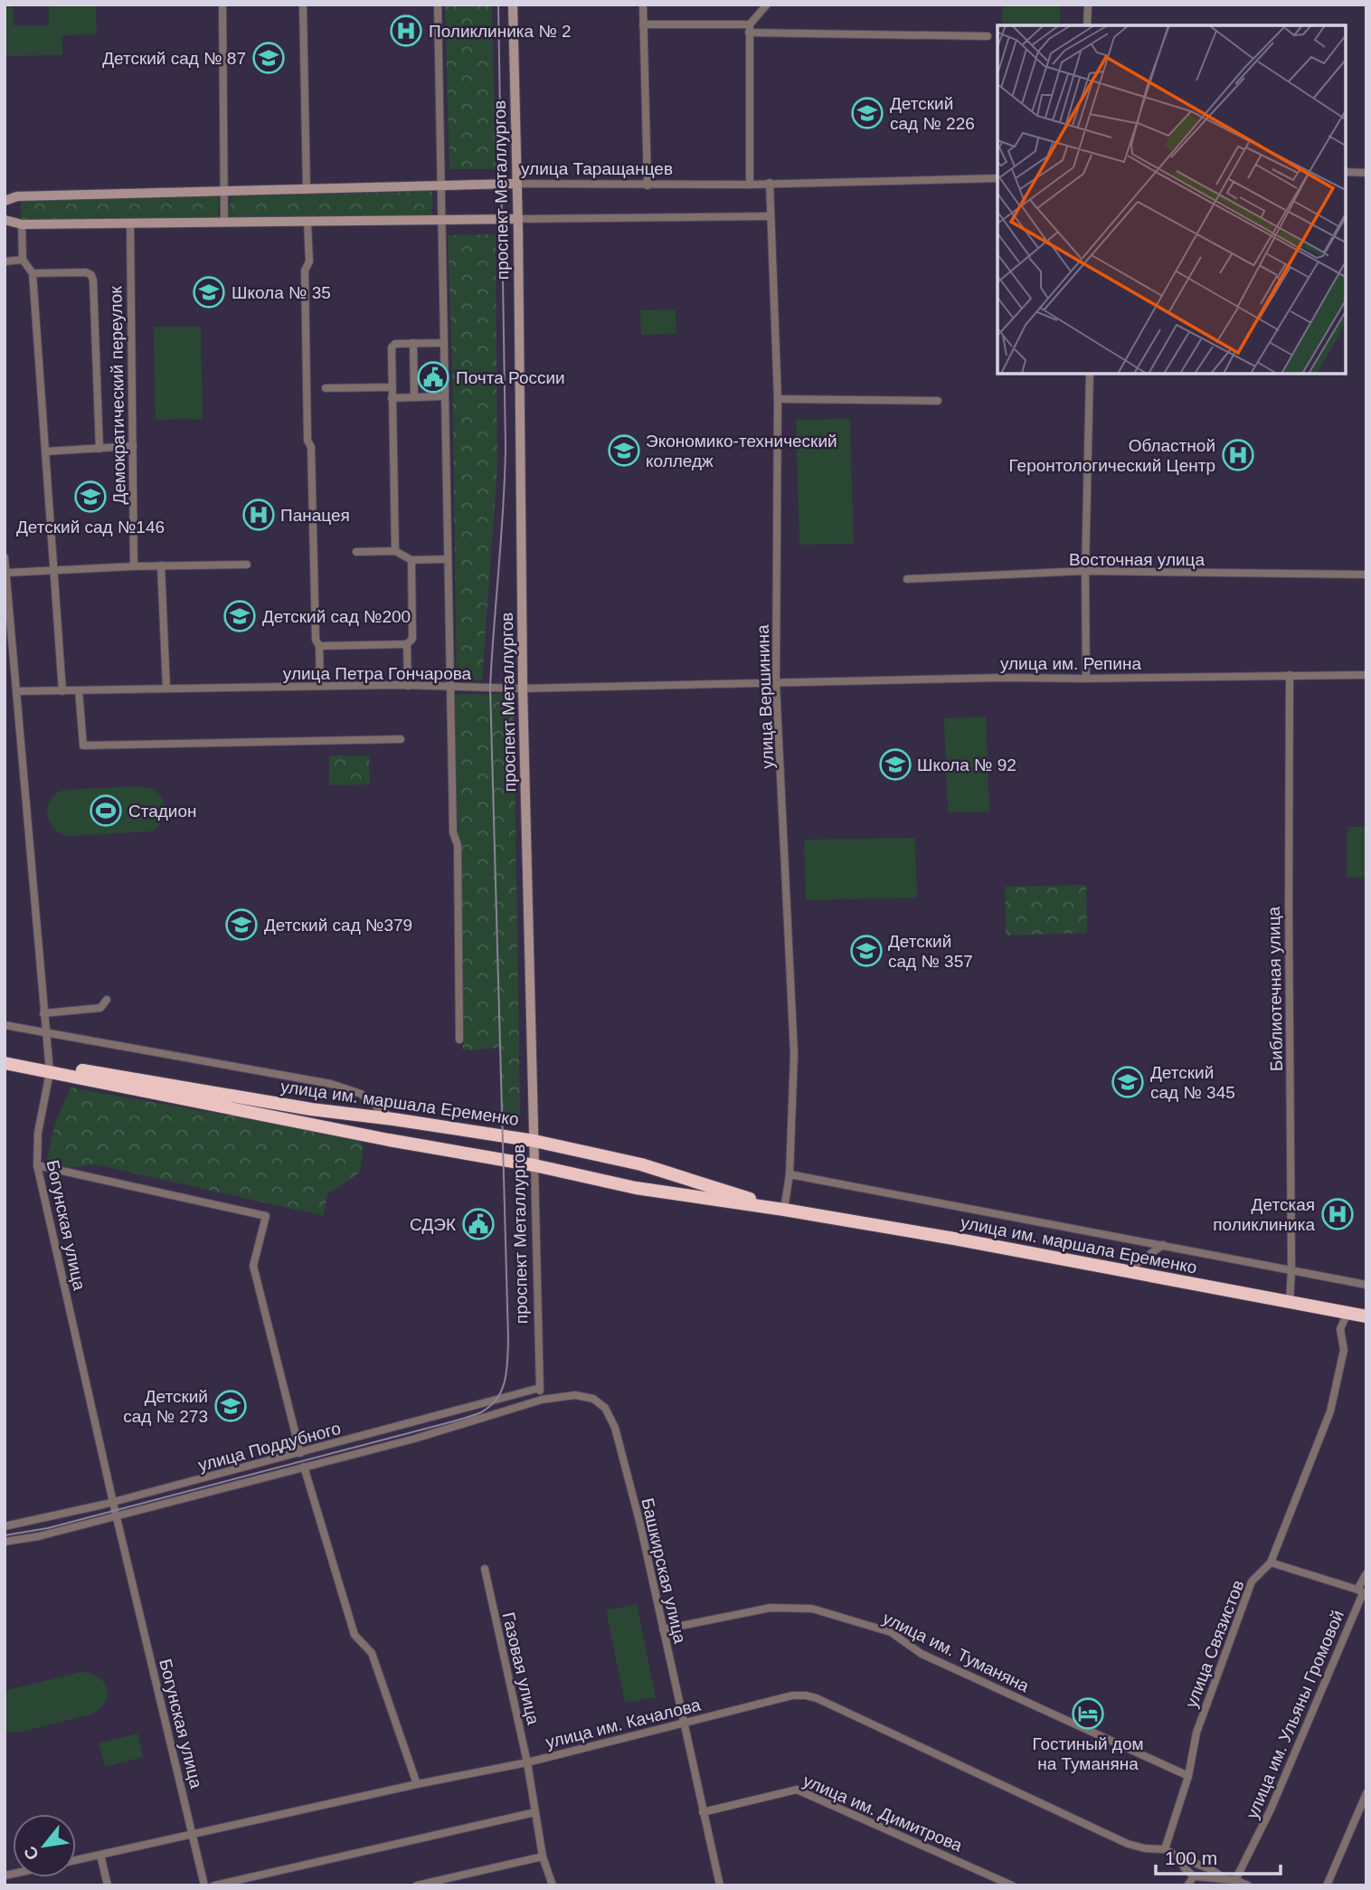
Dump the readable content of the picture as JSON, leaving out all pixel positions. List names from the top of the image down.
{
  "streets": {
    "highway": ["улица им. маршала Еременко"],
    "main road": ["улица Таращанцев", "проспект Металлургов"],
    "street": [
      "Демократический переулок",
      "Восточная улица",
      "улица им. Репина",
      "улица Петра Гончарова",
      "улица Вершинина",
      "Библиотечная улица",
      "Богунская улица",
      "улица Поддубного",
      "Башкирская улица",
      "улица Связистов",
      "улица им. Туманяна",
      "Газовая улица",
      "улица им. Ульяны Громовой",
      "улица им. Качалова",
      "улица им. Димитрова"
    ]
  },
  "crossings": [
    ["улица Таращанцев", "проспект Металлургов"],
    ["улица Таращанцев", "улица Вершинина"],
    ["проспект Металлургов", "улица Петра Гончарова"],
    ["проспект Металлургов", "улица им. маршала Еременко"],
    ["проспект Металлургов", "улица Поддубного"],
    ["проспект Металлургов", "Башкирская улица"],
    ["улица им. Репина", "улица Петра Гончарова"],
    ["улица им. Репина", "улица Вершинина"],
    ["улица им. Репина", "Библиотечная улица"],
    ["улица Петра Гончарова", "улица Вершинина"],
    ["улица Петра Гончарова", "Богунская улица"],
    ["улица Вершинина", "улица им. маршала Еременко"],
    ["Библиотечная улица", "улица им. маршала Еременко"],
    ["улица им. маршала Еременко", "Богунская улица"],
    ["улица им. маршала Еременко", "улица Связистов"],
    ["Богунская улица", "улица Поддубного"],
    ["Богунская улица", "улица им. Качалова"],
    ["улица Поддубного", "Башкирская улица"],
    ["Башкирская улица", "улица им. Туманяна"],
    ["Башкирская улица", "улица им. Качалова"],
    ["Башкирская улица", "улица им. Димитрова"],
    ["улица Связистов", "улица им. Туманяна"],
    ["улица Связистов", "улица им. Качалова"],
    ["Газовая улица", "улица им. Качалова"]
  ],
  "places": {
    "hospital": [
      "Поликлиника № 2",
      "Областной Геронтологический Центр",
      "Панацея",
      "Детская поликлиника"
    ],
    "school or university": [
      "Детский сад № 87",
      "Детский сад № 226",
      "Школа № 35",
      "Экономико-технический колледж",
      "Детский сад №146",
      "Детский сад №200",
      "Школа № 92",
      "Детский сад №379",
      "Детский сад № 357",
      "Детский сад № 345",
      "Детский сад № 273"
    ],
    "public building": ["Почта России", "СДЭК"],
    "sports": ["Стадион"],
    "hotel": ["Гостиный дом на Туманяна"]
  },
  "scale_bar": "100 m",
  "north": "bottom left"
}
